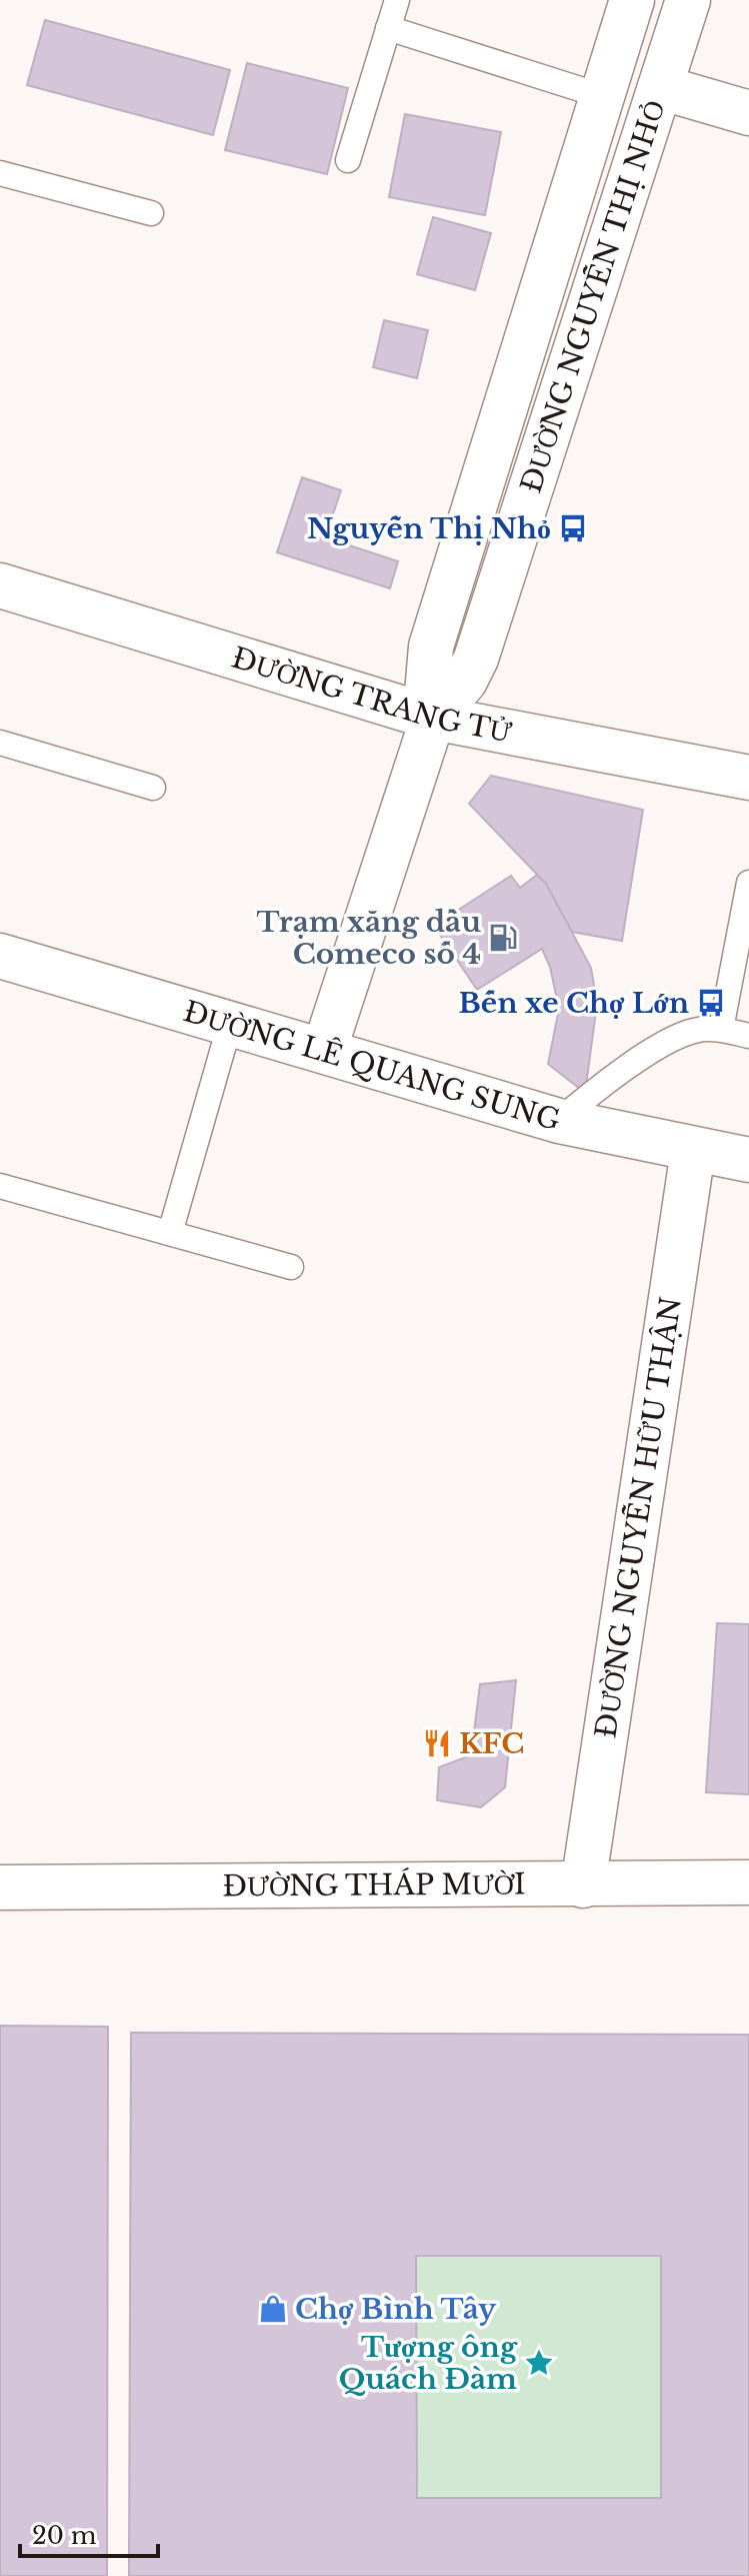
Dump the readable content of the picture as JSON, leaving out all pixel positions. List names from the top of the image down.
{
  "streets": {
    "main road": [
      "ĐƯỜNG NGUYỄN THỊ NHỎ",
      "ĐƯỜNG TRANG TỬ",
      "ĐƯỜNG LÊ QUANG SUNG",
      "ĐƯỜNG NGUYỄN HỮU THẬN",
      "ĐƯỜNG THÁP MƯỜI"
    ]
  },
  "crossings": [
    ["ĐƯỜNG NGUYỄN THỊ NHỎ", "ĐƯỜNG TRANG TỬ"],
    ["ĐƯỜNG NGUYỄN THỊ NHỎ", "ĐƯỜNG LÊ QUANG SUNG"],
    ["ĐƯỜNG LÊ QUANG SUNG", "ĐƯỜNG NGUYỄN HỮU THẬN"],
    ["ĐƯỜNG NGUYỄN HỮU THẬN", "ĐƯỜNG THÁP MƯỜI"]
  ],
  "places": {
    "bus stop": ["Nguyễn Thị Nhỏ", "Bến xe Chợ Lớn"],
    "fuel station": ["Trạm xăng dầu Comeco số 4"],
    "restaurant": ["KFC"],
    "shop": ["Chợ Bình Tây"],
    "place": ["Tượng ông Quách Đàm"]
  },
  "scale_bar": "20 m"
}
